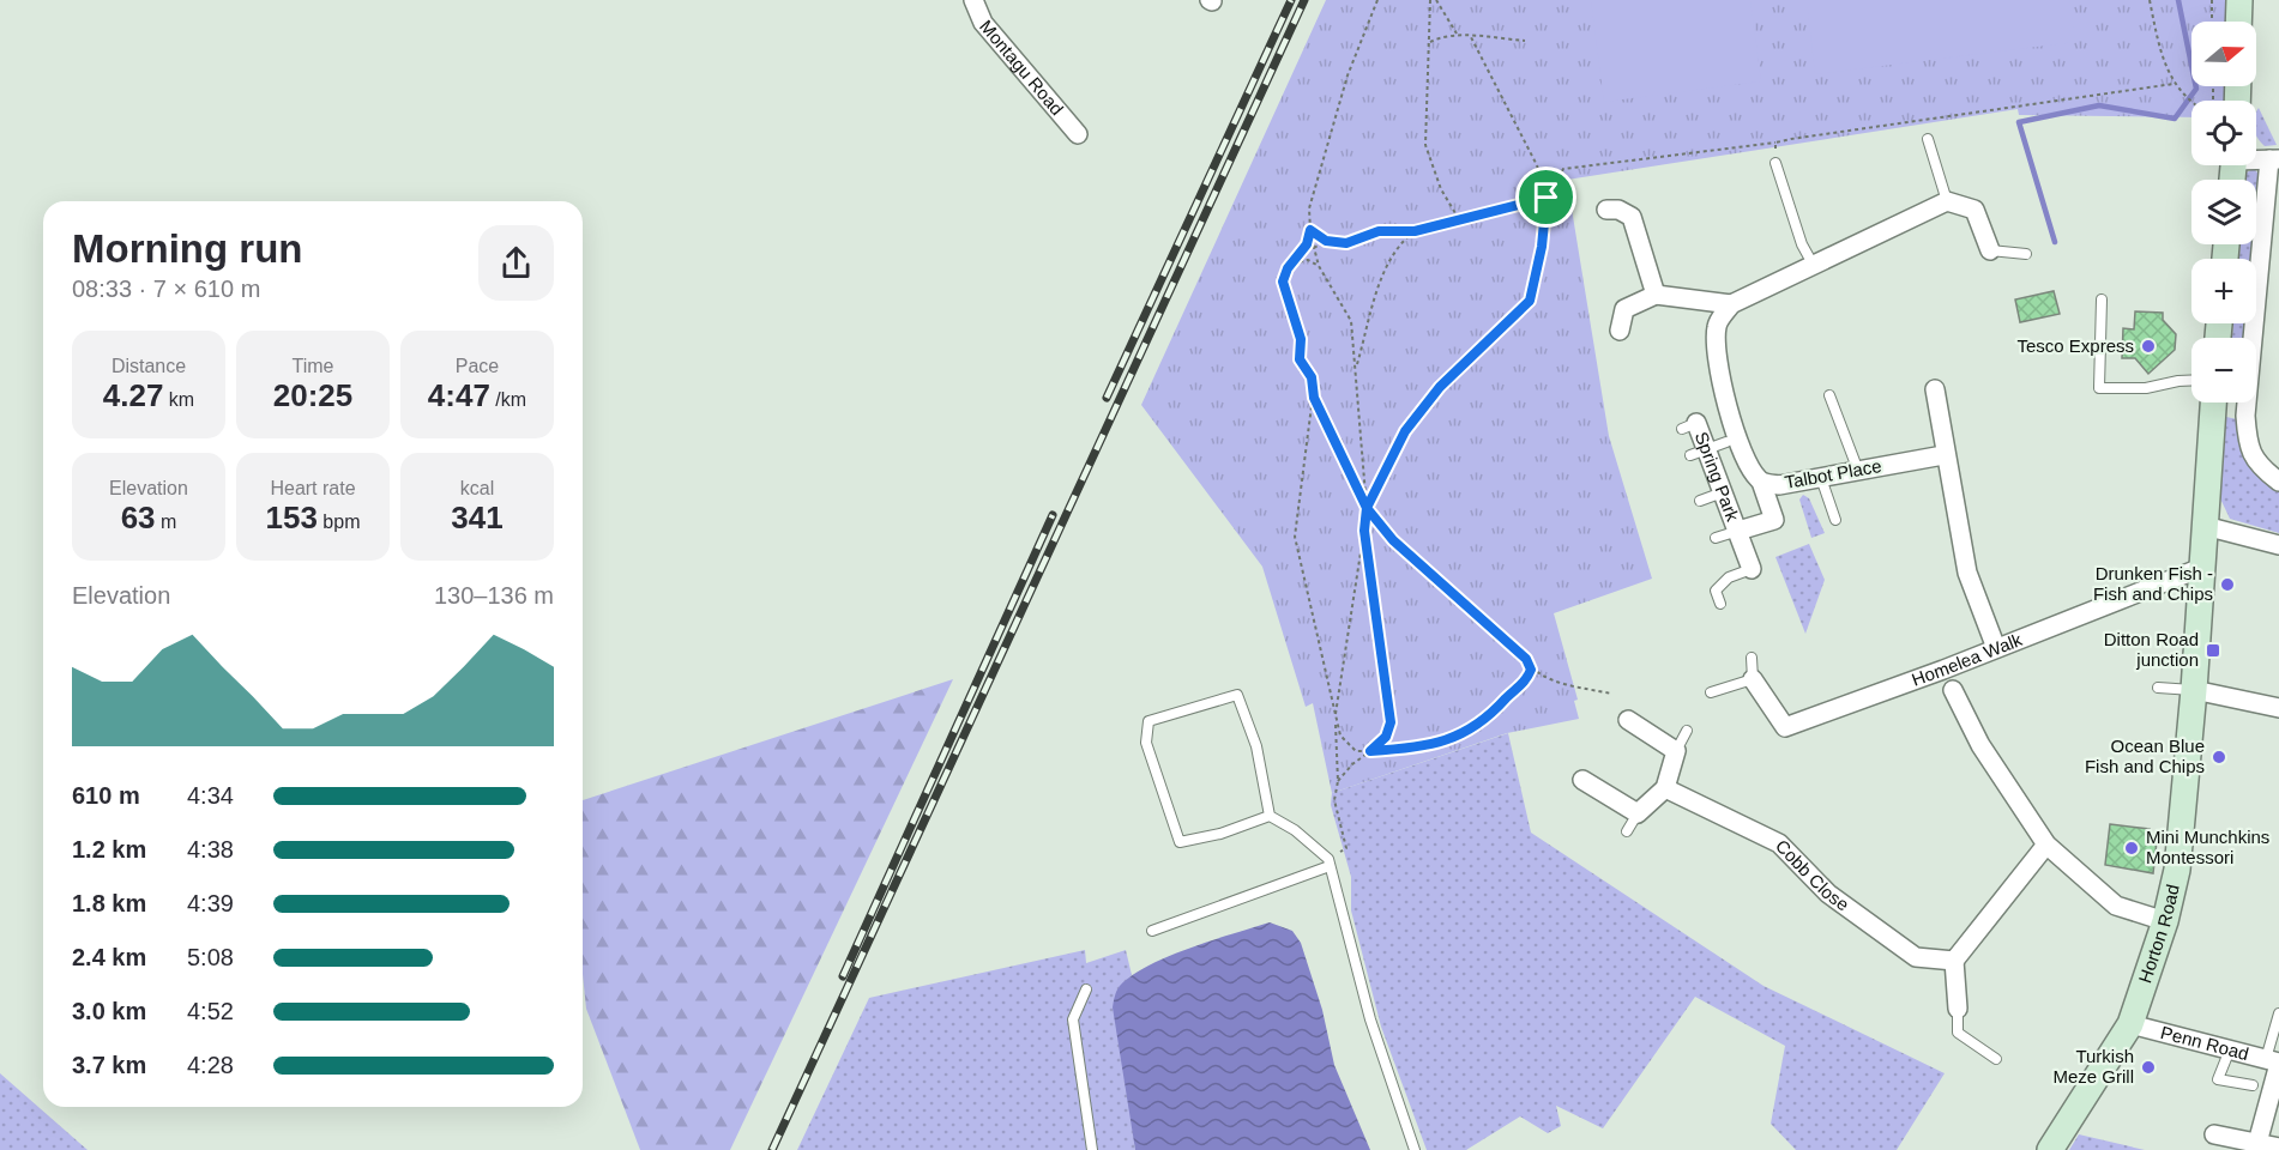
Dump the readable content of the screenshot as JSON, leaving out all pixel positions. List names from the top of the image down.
{
  "streets": {
    "main road": ["Horton Road"],
    "street": [
      "Montagu Road",
      "Talbot Place",
      "Spring Park",
      "Homelea Walk",
      "Cobb Close",
      "Penn Road"
    ]
  },
  "crossings": [
    ["Talbot Place", "Spring Park"],
    ["Homelea Walk", "Horton Road"],
    ["Horton Road", "Penn Road"]
  ],
  "places": {
    "other": [
      "Tesco Express",
      "Drunken Fish - Fish and Chips",
      "Ocean Blue Fish and Chips",
      "Mini Munchkins Montessori",
      "Turkish Meze Grill"
    ],
    "transit": ["Ditton Road junction"]
  },
  "north": "right",
  "page": {
    "map_buttons": ["+", "−"],
    "heading": ["Morning run", "08:33 · 7 × 610 m"],
    "stats": [
      ["Distance", "4.27 km"],
      ["Time", "20:25"],
      ["Pace", "4:47 /km"],
      ["Elevation", "63 m"],
      ["Heart rate", "153 bpm"],
      ["kcal", "341"]
    ],
    "chart": ["Elevation", "130–136 m"],
    "list": [
      {
        "name": "610 m",
        "note": "4:34"
      },
      {
        "name": "1.2 km",
        "note": "4:38"
      },
      {
        "name": "1.8 km",
        "note": "4:39"
      },
      {
        "name": "2.4 km",
        "note": "5:08"
      },
      {
        "name": "3.0 km",
        "note": "4:52"
      },
      {
        "name": "3.7 km",
        "note": "4:28"
      }
    ]
  }
}
